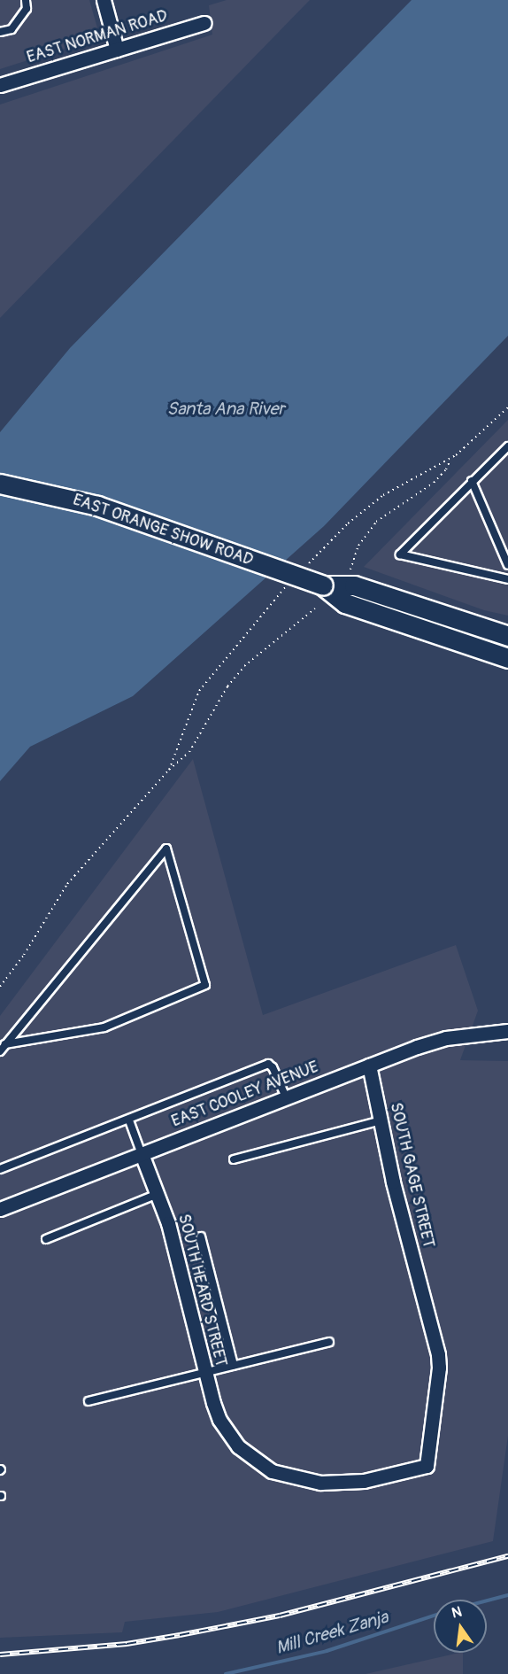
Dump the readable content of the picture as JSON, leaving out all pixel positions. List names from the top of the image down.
{
  "streets": {
    "main road": ["EAST ORANGE SHOW ROAD"],
    "street": [
      "EAST NORMAN ROAD",
      "EAST COOLEY AVENUE",
      "SOUTH GAGE STREET",
      "SOUTH HEARD STREET"
    ]
  },
  "crossings": [
    ["EAST COOLEY AVENUE", "SOUTH GAGE STREET"],
    ["EAST COOLEY AVENUE", "SOUTH HEARD STREET"],
    ["SOUTH GAGE STREET", "SOUTH HEARD STREET"]
  ],
  "water": ["Santa Ana River", "Mill Creek Zanja"],
  "north": "top"
}
